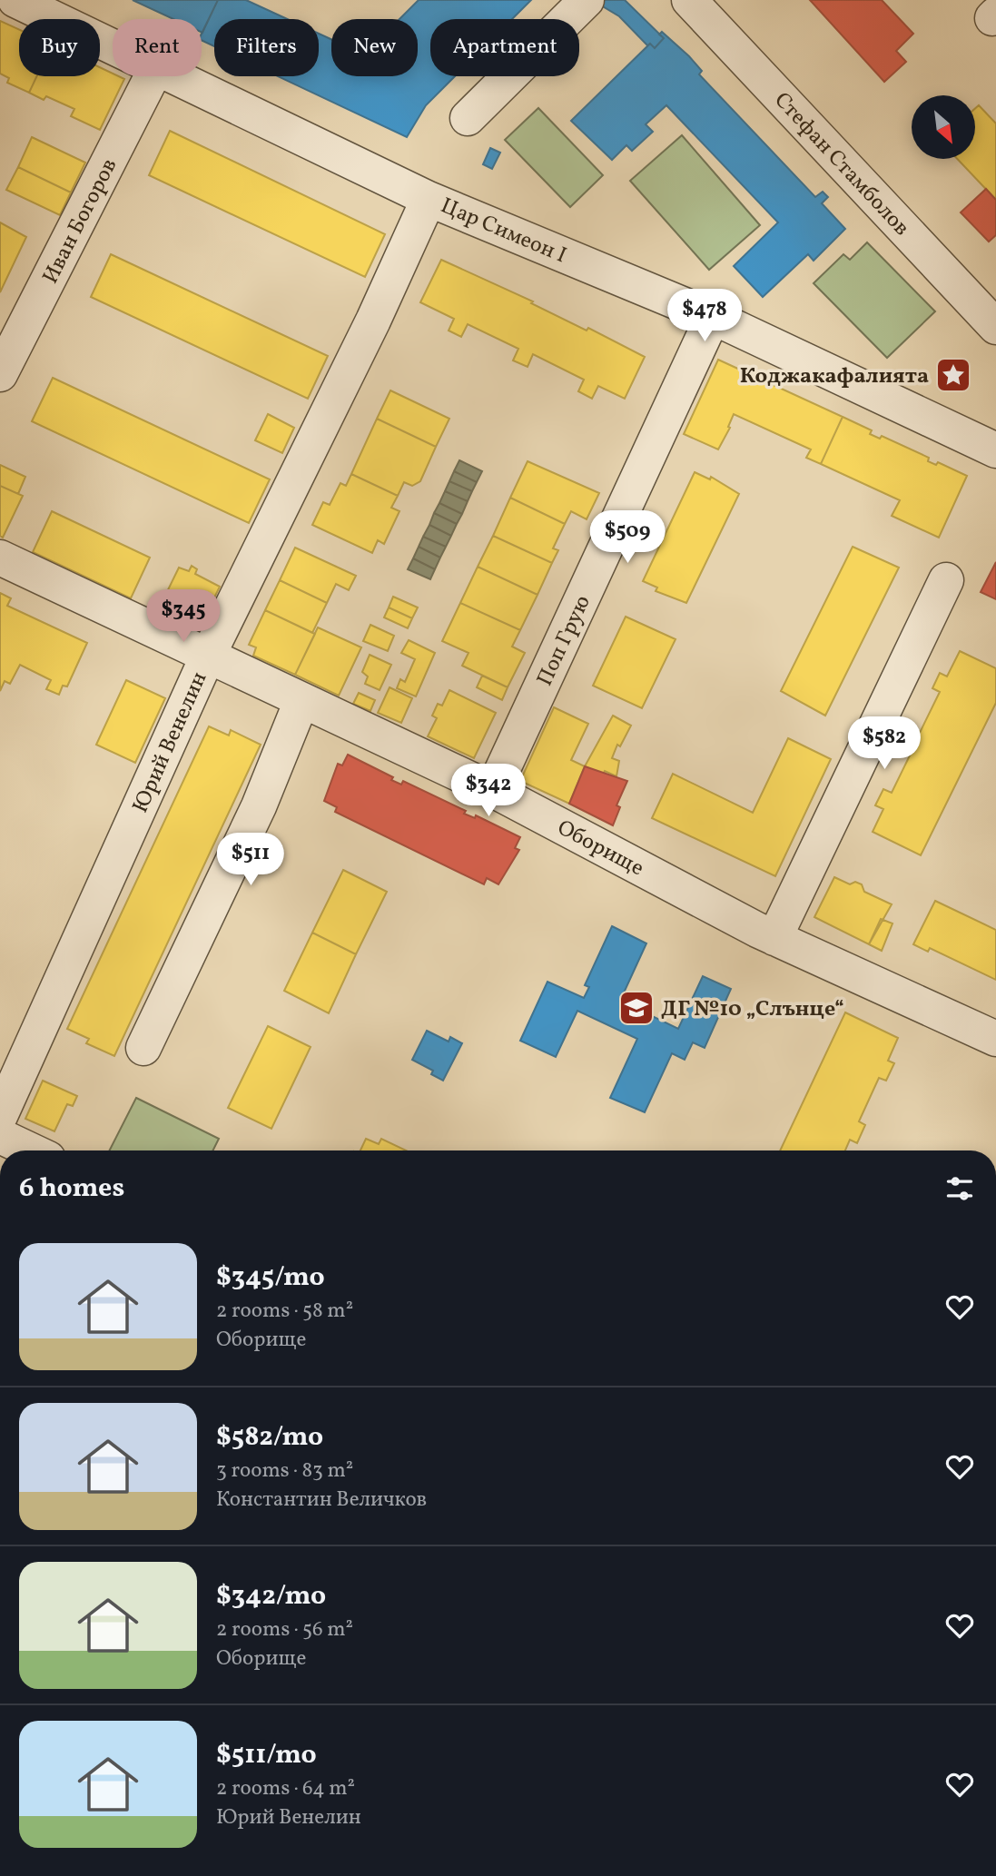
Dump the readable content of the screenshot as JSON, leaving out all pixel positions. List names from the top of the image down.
{
  "streets": {
    "street": [
      "Стефан Стамболов",
      "Иван Богоров",
      "Цар Симеон I",
      "Поп Грую",
      "Юрий Венелин",
      "Оборище"
    ]
  },
  "crossings": [
    ["Цар Симеон I", "Поп Грую"],
    ["Цар Симеон I", "Юрий Венелин"],
    ["Поп Грую", "Оборище"],
    ["Юрий Венелин", "Оборище"]
  ],
  "places": {
    "place": ["Коджакафалията"],
    "school or university": ["ДГ №10 „Слънце“"]
  },
  "north": "bottom right",
  "page": {
    "chip": [
      "Buy",
      "Rent",
      "Filters",
      "New",
      "Apartment"
    ],
    "price": [
      "$478",
      "$509",
      "$345",
      "$582",
      "$342",
      "$511"
    ],
    "heading": "6 homes",
    "list": [
      {
        "name": "$345/mo",
        "note": "2 rooms · 58 m² · Оборище"
      },
      {
        "name": "$582/mo",
        "note": "3 rooms · 83 m² · Константин Величков"
      },
      {
        "name": "$342/mo",
        "note": "2 rooms · 56 m² · Оборище"
      },
      {
        "name": "$511/mo",
        "note": "2 rooms · 64 m² · Юрий Венелин"
      }
    ]
  }
}
